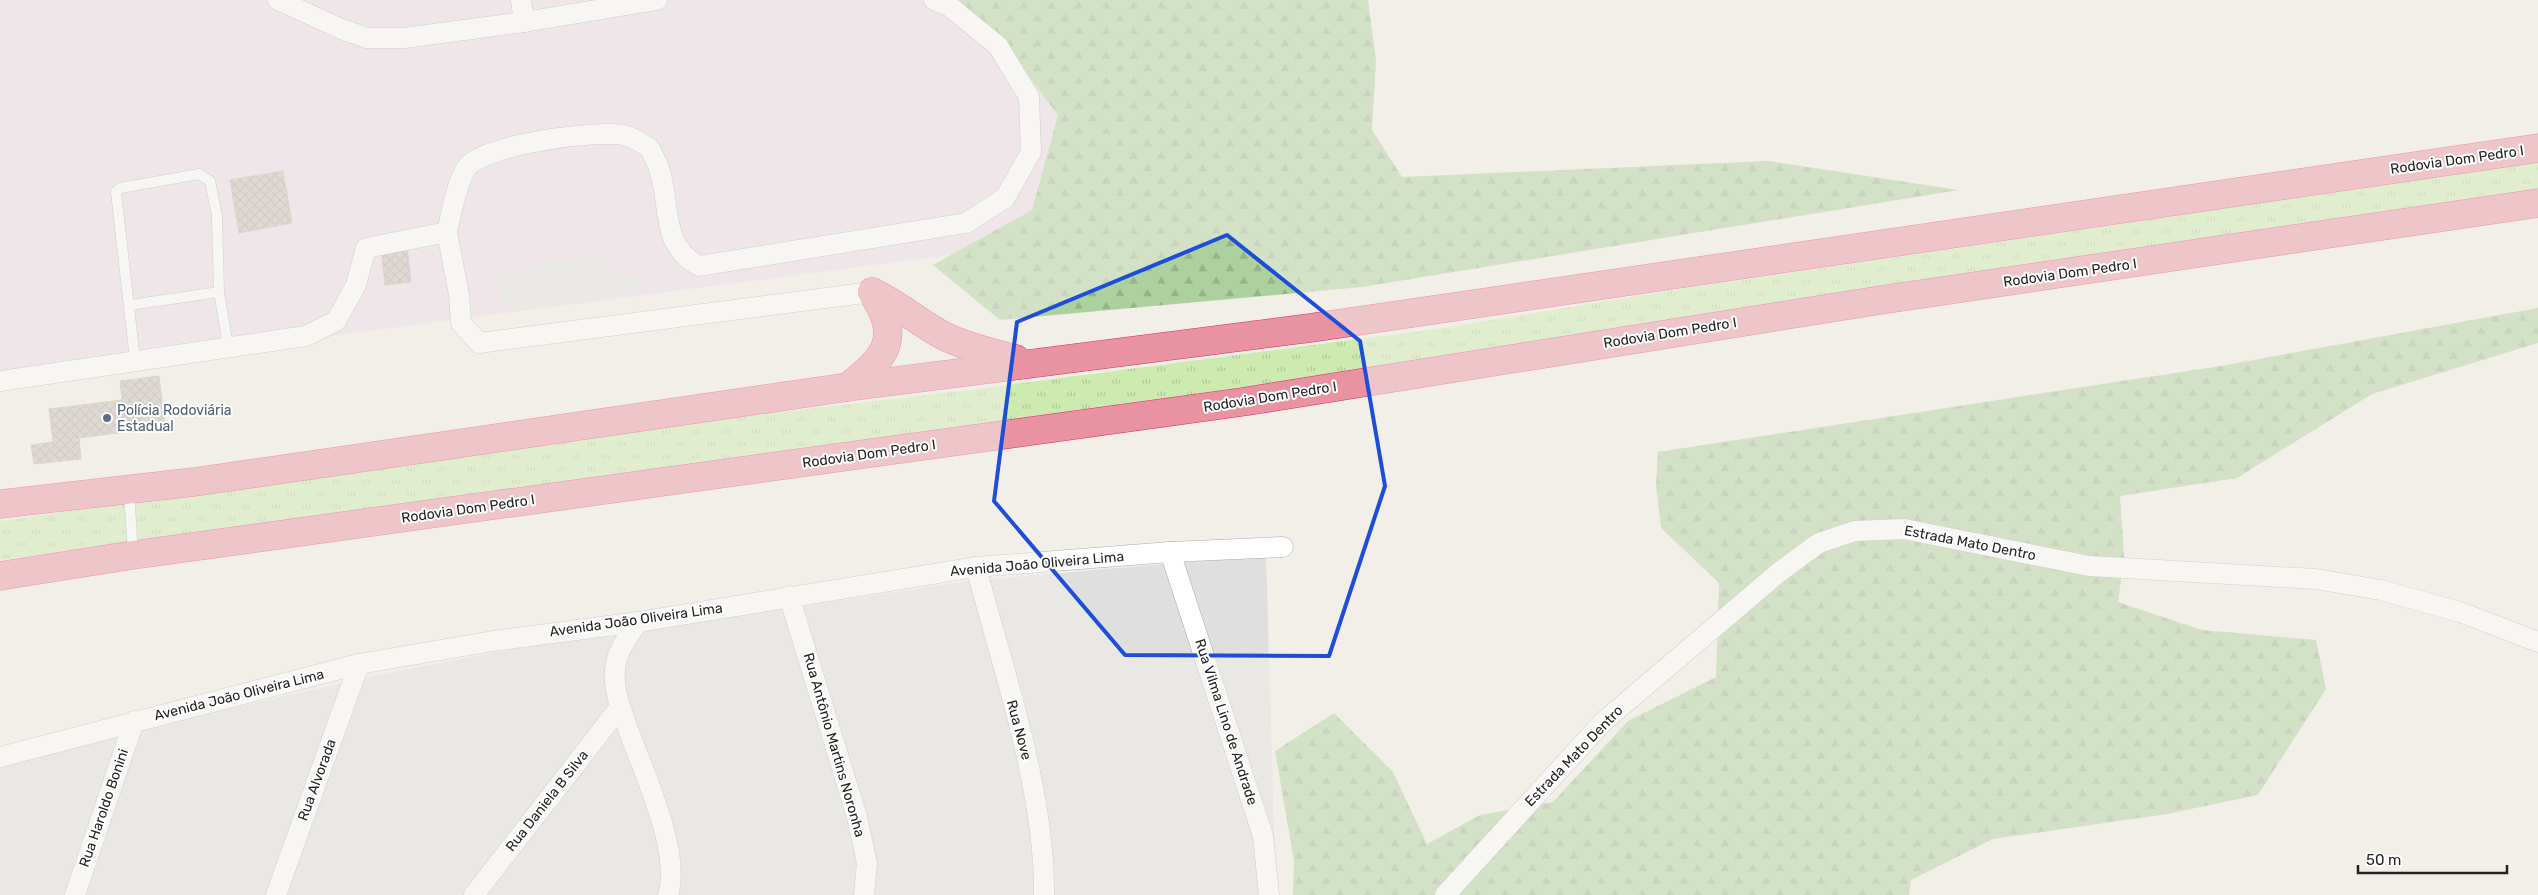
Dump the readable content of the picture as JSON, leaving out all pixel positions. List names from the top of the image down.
{
  "streets": {
    "highway": ["Rodovia Dom Pedro I"],
    "street": [
      "Estrada Mato Dentro",
      "Avenida João Oliveira Lima",
      "Rua Vilma Lino de Andrade",
      "Rua Nove",
      "Rua Antônio Martins Noronha",
      "Rua Alvorada",
      "Rua Daniela B Silva",
      "Rua Haroldo Bonini"
    ]
  },
  "crossings": [
    ["Avenida João Oliveira Lima", "Rua Vilma Lino de Andrade"],
    ["Avenida João Oliveira Lima", "Rua Nove"],
    ["Avenida João Oliveira Lima", "Rua Antônio Martins Noronha"],
    ["Avenida João Oliveira Lima", "Rua Alvorada"],
    ["Avenida João Oliveira Lima", "Rua Haroldo Bonini"]
  ],
  "places": ["Polícia Rodoviária Estadual"],
  "scale_bar": "50 m"
}
